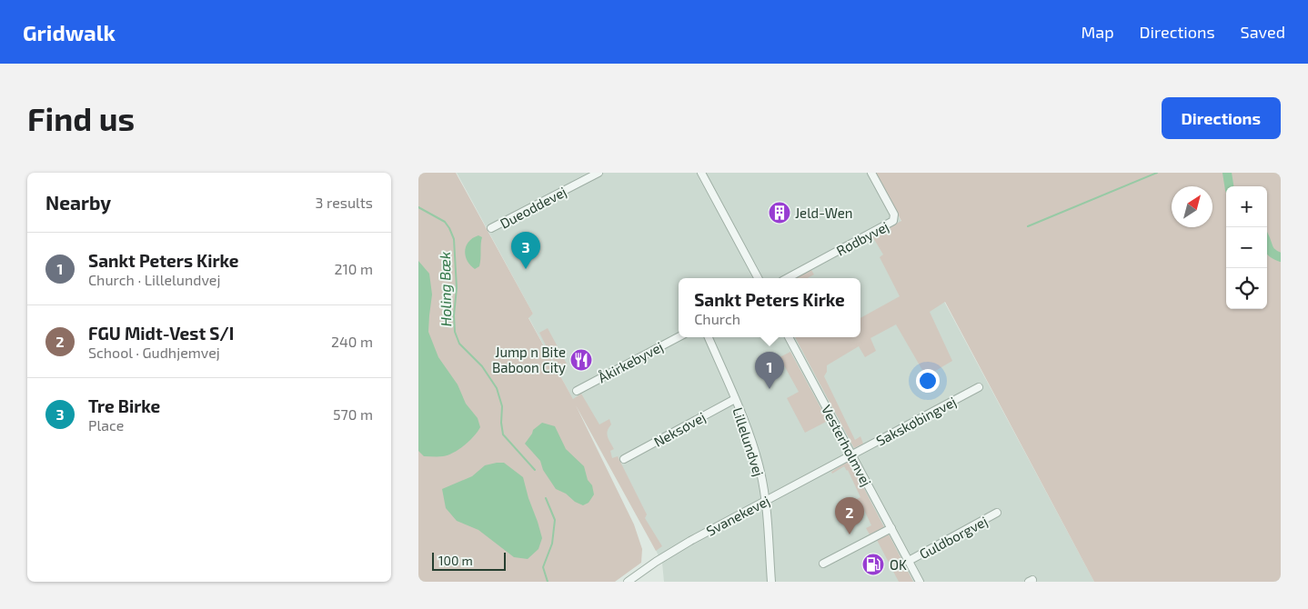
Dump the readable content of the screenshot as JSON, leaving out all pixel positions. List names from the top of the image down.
{
  "streets": {
    "street": [
      "Dueoddevej",
      "Rødbyvej",
      "Åkirkebyvej",
      "Sakskøbingvej",
      "Neksøvej",
      "Lillelundvej",
      "Vesterholmvej",
      "Svanekevej",
      "Guldborgvej"
    ]
  },
  "crossings": [
    ["Sakskøbingvej", "Vesterholmvej"],
    ["Sakskøbingvej", "Svanekevej"],
    ["Neksøvej", "Lillelundvej"],
    ["Lillelundvej", "Svanekevej"],
    ["Vesterholmvej", "Svanekevej"],
    ["Vesterholmvej", "Guldborgvej"]
  ],
  "water": ["Holing Bæk"],
  "places": {
    "building": ["Jeld-Wen"],
    "restaurant": ["Jump n Bite Baboon City"],
    "fuel station": ["OK"]
  },
  "scale_bar": "100 m",
  "north": "top right",
  "page": {
    "header": "Gridwalk",
    "nav": ["Map", "Directions", "Saved"],
    "buttons": "Directions",
    "title": "Find us",
    "heading": ["Nearby", "3 results"],
    "map_buttons": ["+", "−"],
    "list": [
      {
        "mark": "1",
        "name": "Sankt Peters Kirke",
        "note": "Church · Lillelundvej",
        "value": "210 m"
      },
      {
        "mark": "2",
        "name": "FGU Midt-Vest S/I",
        "note": "School · Gudhjemvej",
        "value": "240 m"
      },
      {
        "mark": "3",
        "name": "Tre Birke",
        "note": "Place",
        "value": "570 m"
      }
    ],
    "pins": ["3", "1", "2"],
    "popup": ["Sankt Peters Kirke", "Church"],
    "scale": "100 m"
  }
}
